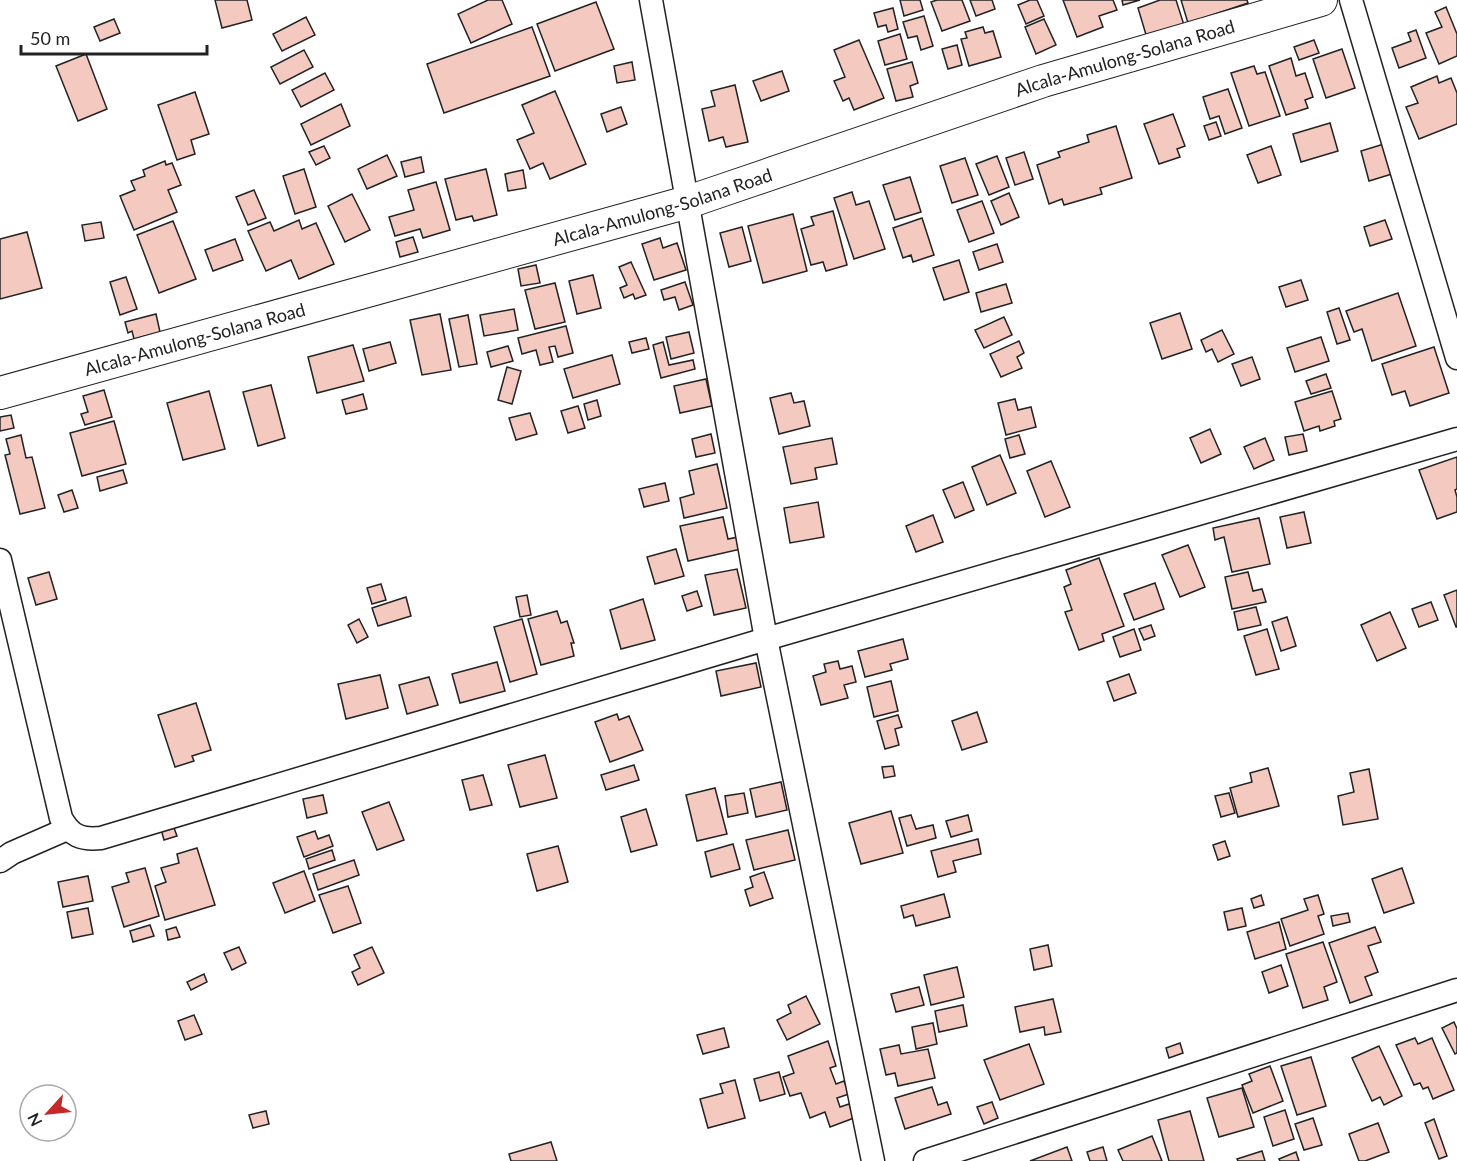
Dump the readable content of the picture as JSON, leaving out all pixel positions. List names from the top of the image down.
{
  "streets": {
    "main road": ["Alcala-Amulong-Solana Road"]
  },
  "scale_bar": "50 m",
  "north": "bottom left"
}
